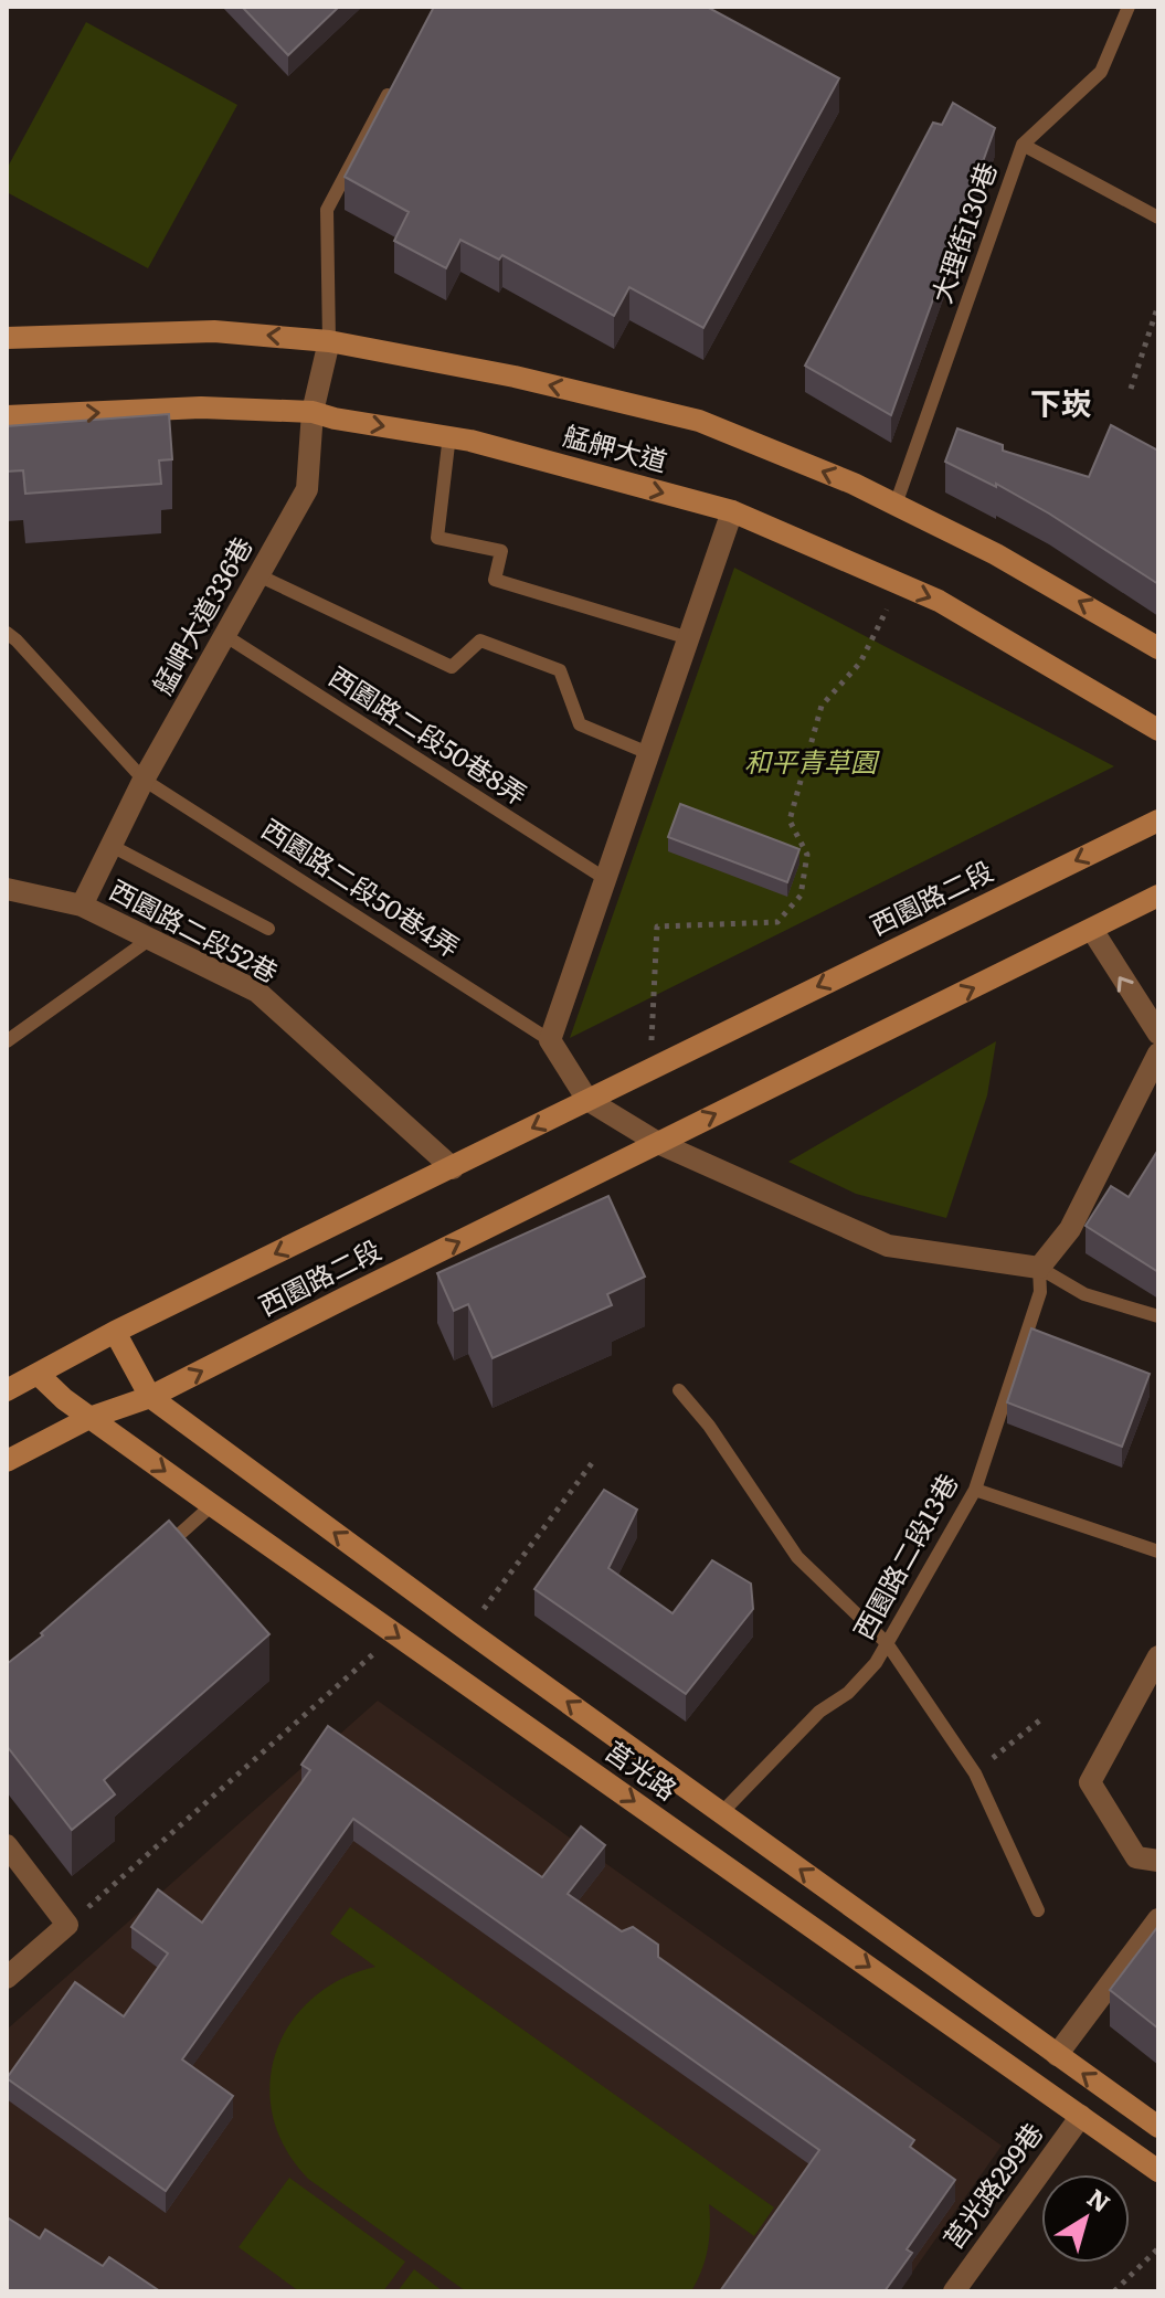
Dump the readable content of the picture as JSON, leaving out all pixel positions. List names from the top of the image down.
{
  "streets": {
    "main road": ["艋舺大道", "西園路二段", "莒光路"],
    "street": ["艋岬大道336巷", "西園路二段52巷", "莒光路299巷"],
    "lane": [
      "大理街130巷",
      "西園路二段50巷8弄",
      "西園路二段50巷4弄",
      "西園路二段13巷"
    ]
  },
  "crossings": [
    ["大理街130巷", "艋舺大道"],
    ["艋舺大道", "艋岬大道336巷"],
    ["艋岬大道336巷", "西園路二段50巷8弄"],
    ["艋岬大道336巷", "西園路二段50巷4弄"],
    ["艋岬大道336巷", "西園路二段52巷"],
    ["西園路二段", "西園路二段52巷"],
    ["西園路二段", "莒光路"],
    ["西園路二段13巷", "莒光路"],
    ["莒光路", "莒光路299巷"]
  ],
  "districts": ["下崁"],
  "parks": ["和平青草園"],
  "north": "top right"
}
